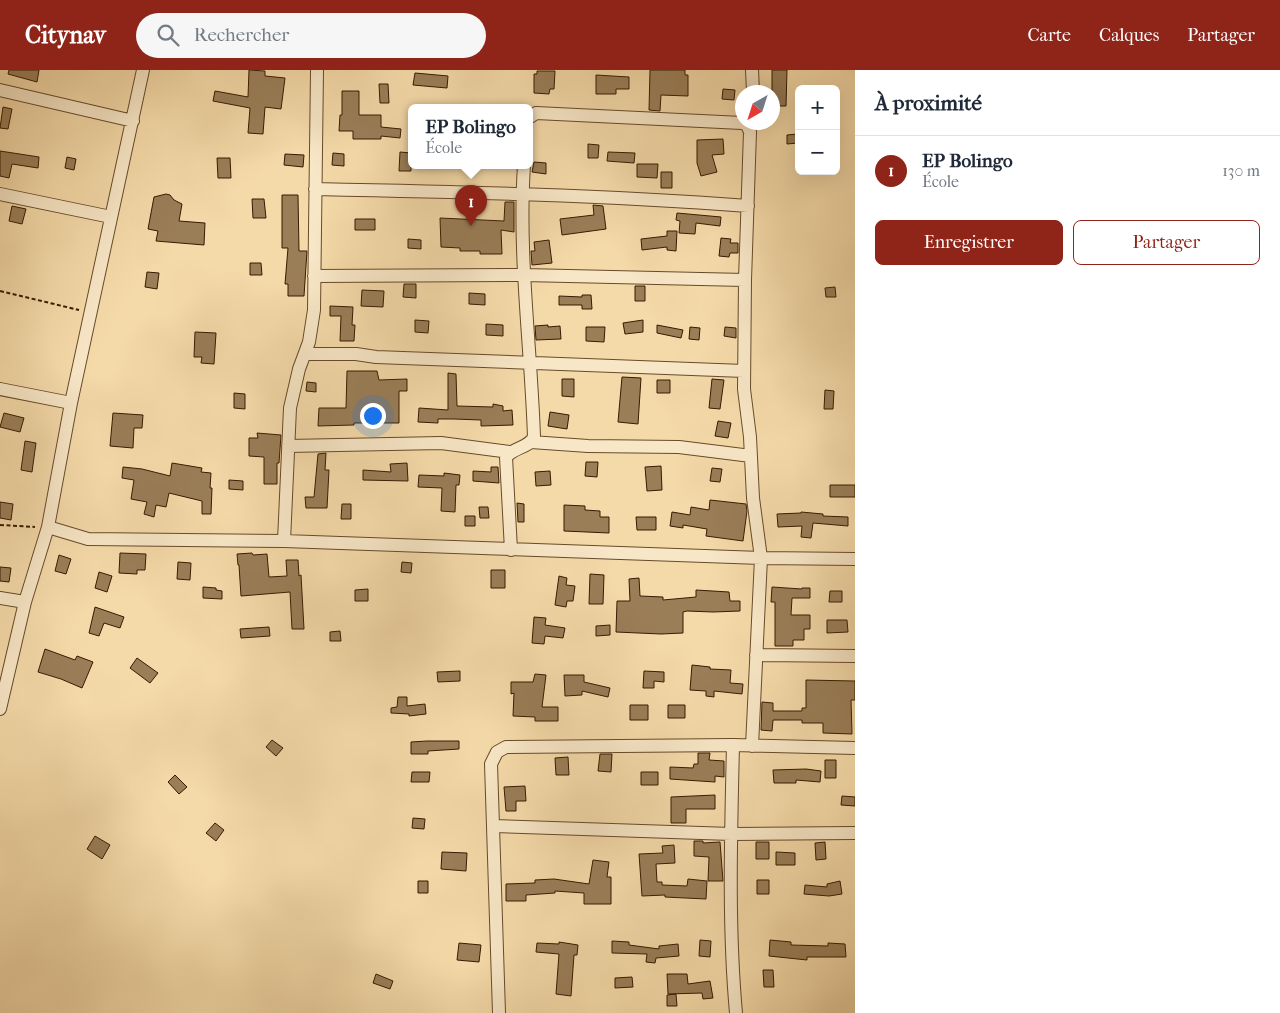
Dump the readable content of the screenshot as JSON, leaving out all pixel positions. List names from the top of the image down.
{
  "north": "bottom left",
  "page": {
    "header": "Citynav",
    "search": "Rechercher",
    "nav": ["Carte", "Calques", "Partager"],
    "heading": "À proximité",
    "map_buttons": ["+", "−"],
    "popup": ["EP Bolingo", "École"],
    "list": [
      {
        "mark": "1",
        "name": "EP Bolingo",
        "note": "École",
        "value": "130 m"
      }
    ],
    "pins": "1",
    "buttons": ["Enregistrer", "Partager"]
  }
}
